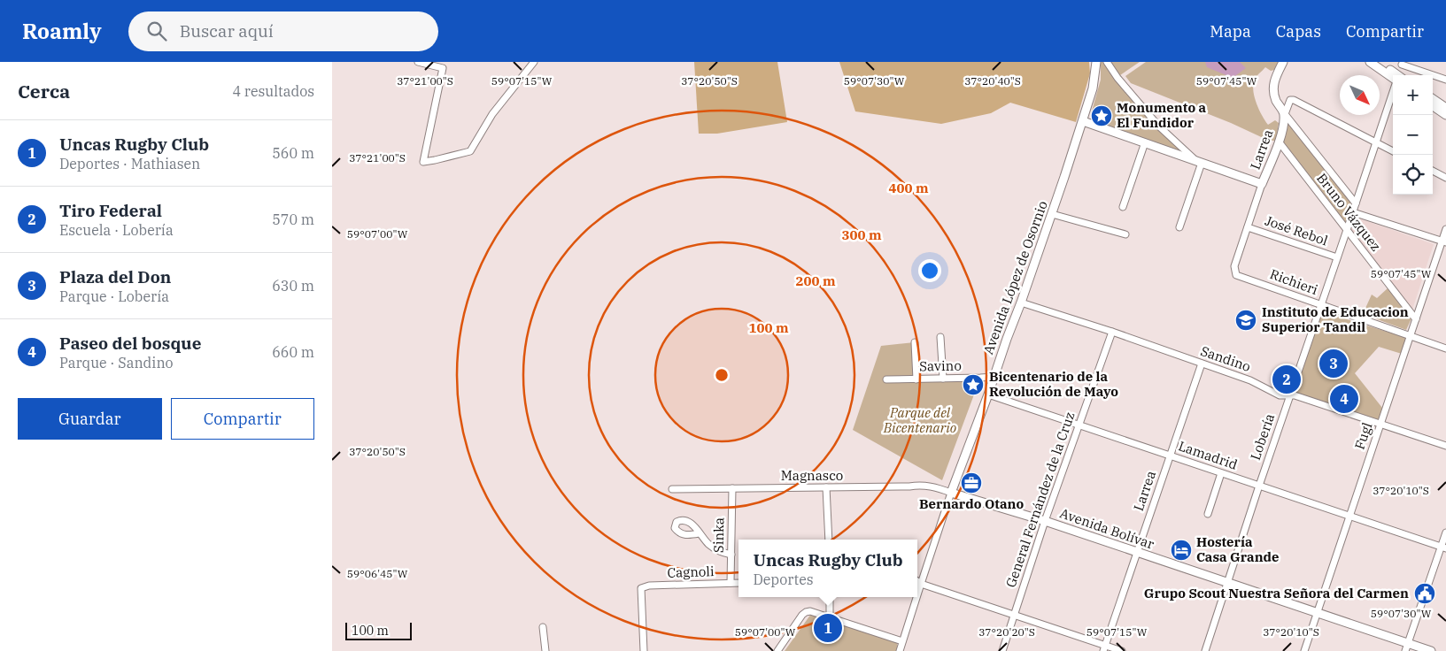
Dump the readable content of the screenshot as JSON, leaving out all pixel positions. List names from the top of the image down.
{
  "streets": {
    "main road": ["Larrea", "Avenida López de Osornio", "Avenida Bolívar"],
    "street": [
      "Bruno Vázquez",
      "José Rebol",
      "Richieri",
      "Sandino",
      "Savino",
      "Fugl",
      "Lobería",
      "Lamadrid",
      "Magnasco",
      "General Fernández de la Cruz",
      "Sinka",
      "Cagnoli"
    ]
  },
  "crossings": [
    ["Larrea", "Bruno Vázquez"],
    ["Larrea", "José Rebol"],
    ["Larrea", "Richieri"],
    ["Larrea", "Sandino"],
    ["Larrea", "Lamadrid"],
    ["Larrea", "Avenida Bolívar"],
    ["Bruno Vázquez", "Fugl"],
    ["Bruno Vázquez", "Lobería"],
    ["José Rebol", "Lobería"],
    ["Avenida López de Osornio", "Sandino"],
    ["Avenida López de Osornio", "Savino"],
    ["Avenida López de Osornio", "Lamadrid"],
    ["Avenida López de Osornio", "Magnasco"],
    ["Avenida López de Osornio", "Avenida Bolívar"],
    ["Richieri", "Fugl"],
    ["Richieri", "Lobería"],
    ["Sandino", "Fugl"],
    ["Sandino", "Lobería"],
    ["Sandino", "General Fernández de la Cruz"],
    ["Fugl", "Lamadrid"],
    ["Fugl", "Avenida Bolívar"],
    ["Lobería", "Lamadrid"],
    ["Lobería", "Avenida Bolívar"],
    ["Lamadrid", "General Fernández de la Cruz"],
    ["Magnasco", "Avenida Bolívar"],
    ["Magnasco", "Sinka"],
    ["General Fernández de la Cruz", "Avenida Bolívar"],
    ["Sinka", "Cagnoli"]
  ],
  "parks": ["Parque del Bicentenario"],
  "places": {
    "place": ["Monumento a El Fundidor", "Bicentenario de la Revolución de Mayo"],
    "school or university": ["Instituto de Educacion Superior Tandil"],
    "office": ["Bernardo Otano"],
    "hotel": ["Hostería Casa Grande"],
    "public building": ["Grupo Scout Nuestra Señora del Carmen"]
  },
  "scale_bar": "100 m",
  "north": "bottom right",
  "page": {
    "header": "Roamly",
    "search": "Buscar aquí",
    "nav": ["Mapa", "Capas", "Compartir"],
    "heading": ["Cerca", "4 resultados"],
    "map_buttons": ["+", "−"],
    "list": [
      {
        "mark": "1",
        "name": "Uncas Rugby Club",
        "note": "Deportes · Mathiasen",
        "value": "560 m"
      },
      {
        "mark": "2",
        "name": "Tiro Federal",
        "note": "Escuela · Lobería",
        "value": "570 m"
      },
      {
        "mark": "3",
        "name": "Plaza del Don",
        "note": "Parque · Lobería",
        "value": "630 m"
      },
      {
        "mark": "4",
        "name": "Paseo del bosque",
        "note": "Parque · Sandino",
        "value": "660 m"
      }
    ],
    "pins": [
      "3",
      "2",
      "4",
      "1"
    ],
    "buttons": ["Guardar", "Compartir"],
    "popup": ["Uncas Rugby Club", "Deportes"],
    "scale": "100 m"
  },
  "coordinates": [
    "59°07'15\"W",
    "59°07'30\"W",
    "59°07'45\"W",
    "37°20'50\"S",
    "37°20'40\"S",
    "37°21'00\"S",
    "59°07'00\"W",
    "37°20'10\"S",
    "59°06'45\"W",
    "37°20'20\"S"
  ],
  "rings": [
    "400 m",
    "300 m",
    "200 m",
    "100 m"
  ]
}
